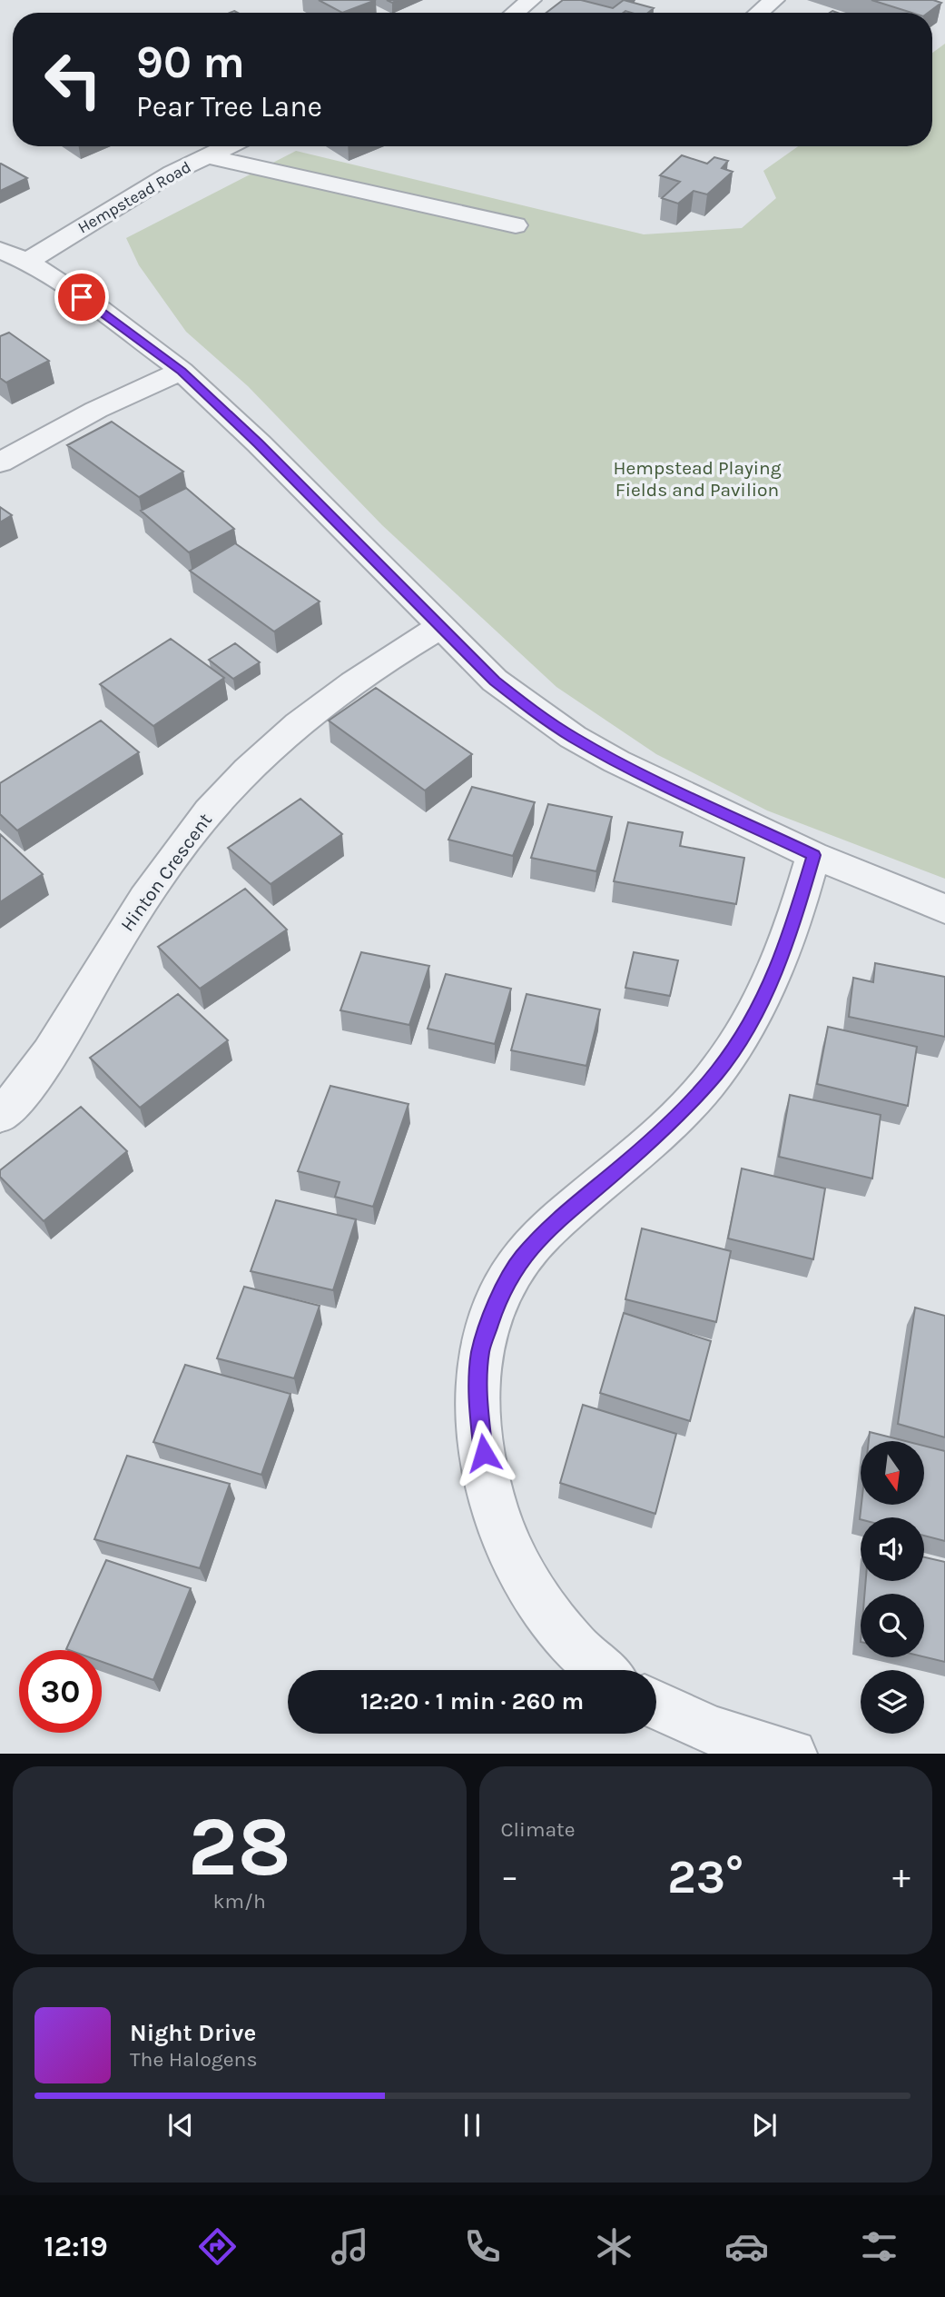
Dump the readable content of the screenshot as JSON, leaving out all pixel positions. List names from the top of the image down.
{
  "streets": {
    "street": ["Hempstead Road", "Hinton Crescent"]
  },
  "parks": ["Hempstead Playing Fields and Pavilion"],
  "north": "bottom",
  "page": {
    "turn": ["90 m", "Pear Tree Lane"],
    "limit": "30",
    "trip": "12:20 · 1 min · 260 m",
    "tile": [
      ["28", "km/h"],
      "Climate"
    ],
    "heat": ["−", "23°", "+"],
    "song": ["Night Drive", "The Halogens"],
    "tabs": "12:19"
  }
}
